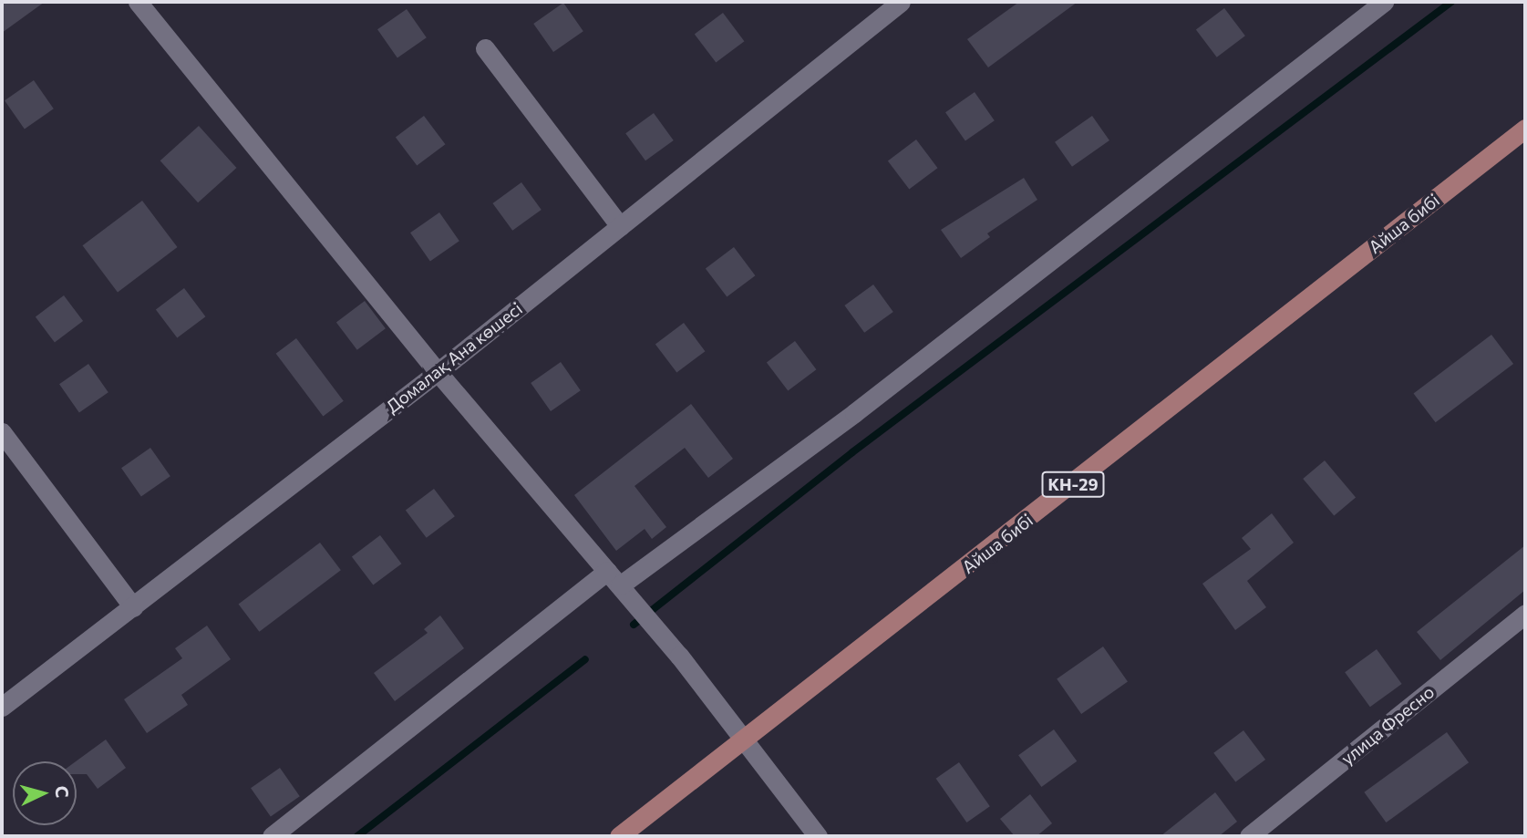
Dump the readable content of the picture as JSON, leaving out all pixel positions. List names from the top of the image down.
{
  "streets": {
    "main road": ["Айша бибі", "КН-29"],
    "street": ["Домалақ Ана көшесі", "улица Фресно"]
  },
  "north": "right"
}
